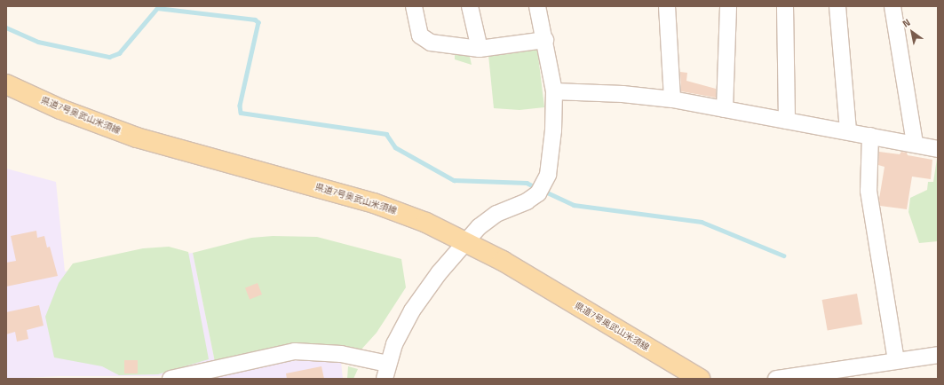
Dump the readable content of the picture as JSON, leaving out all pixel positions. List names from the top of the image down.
{
  "streets": {
    "main road": ["県道7号奥武山米須線"]
  },
  "north": "top left"
}
